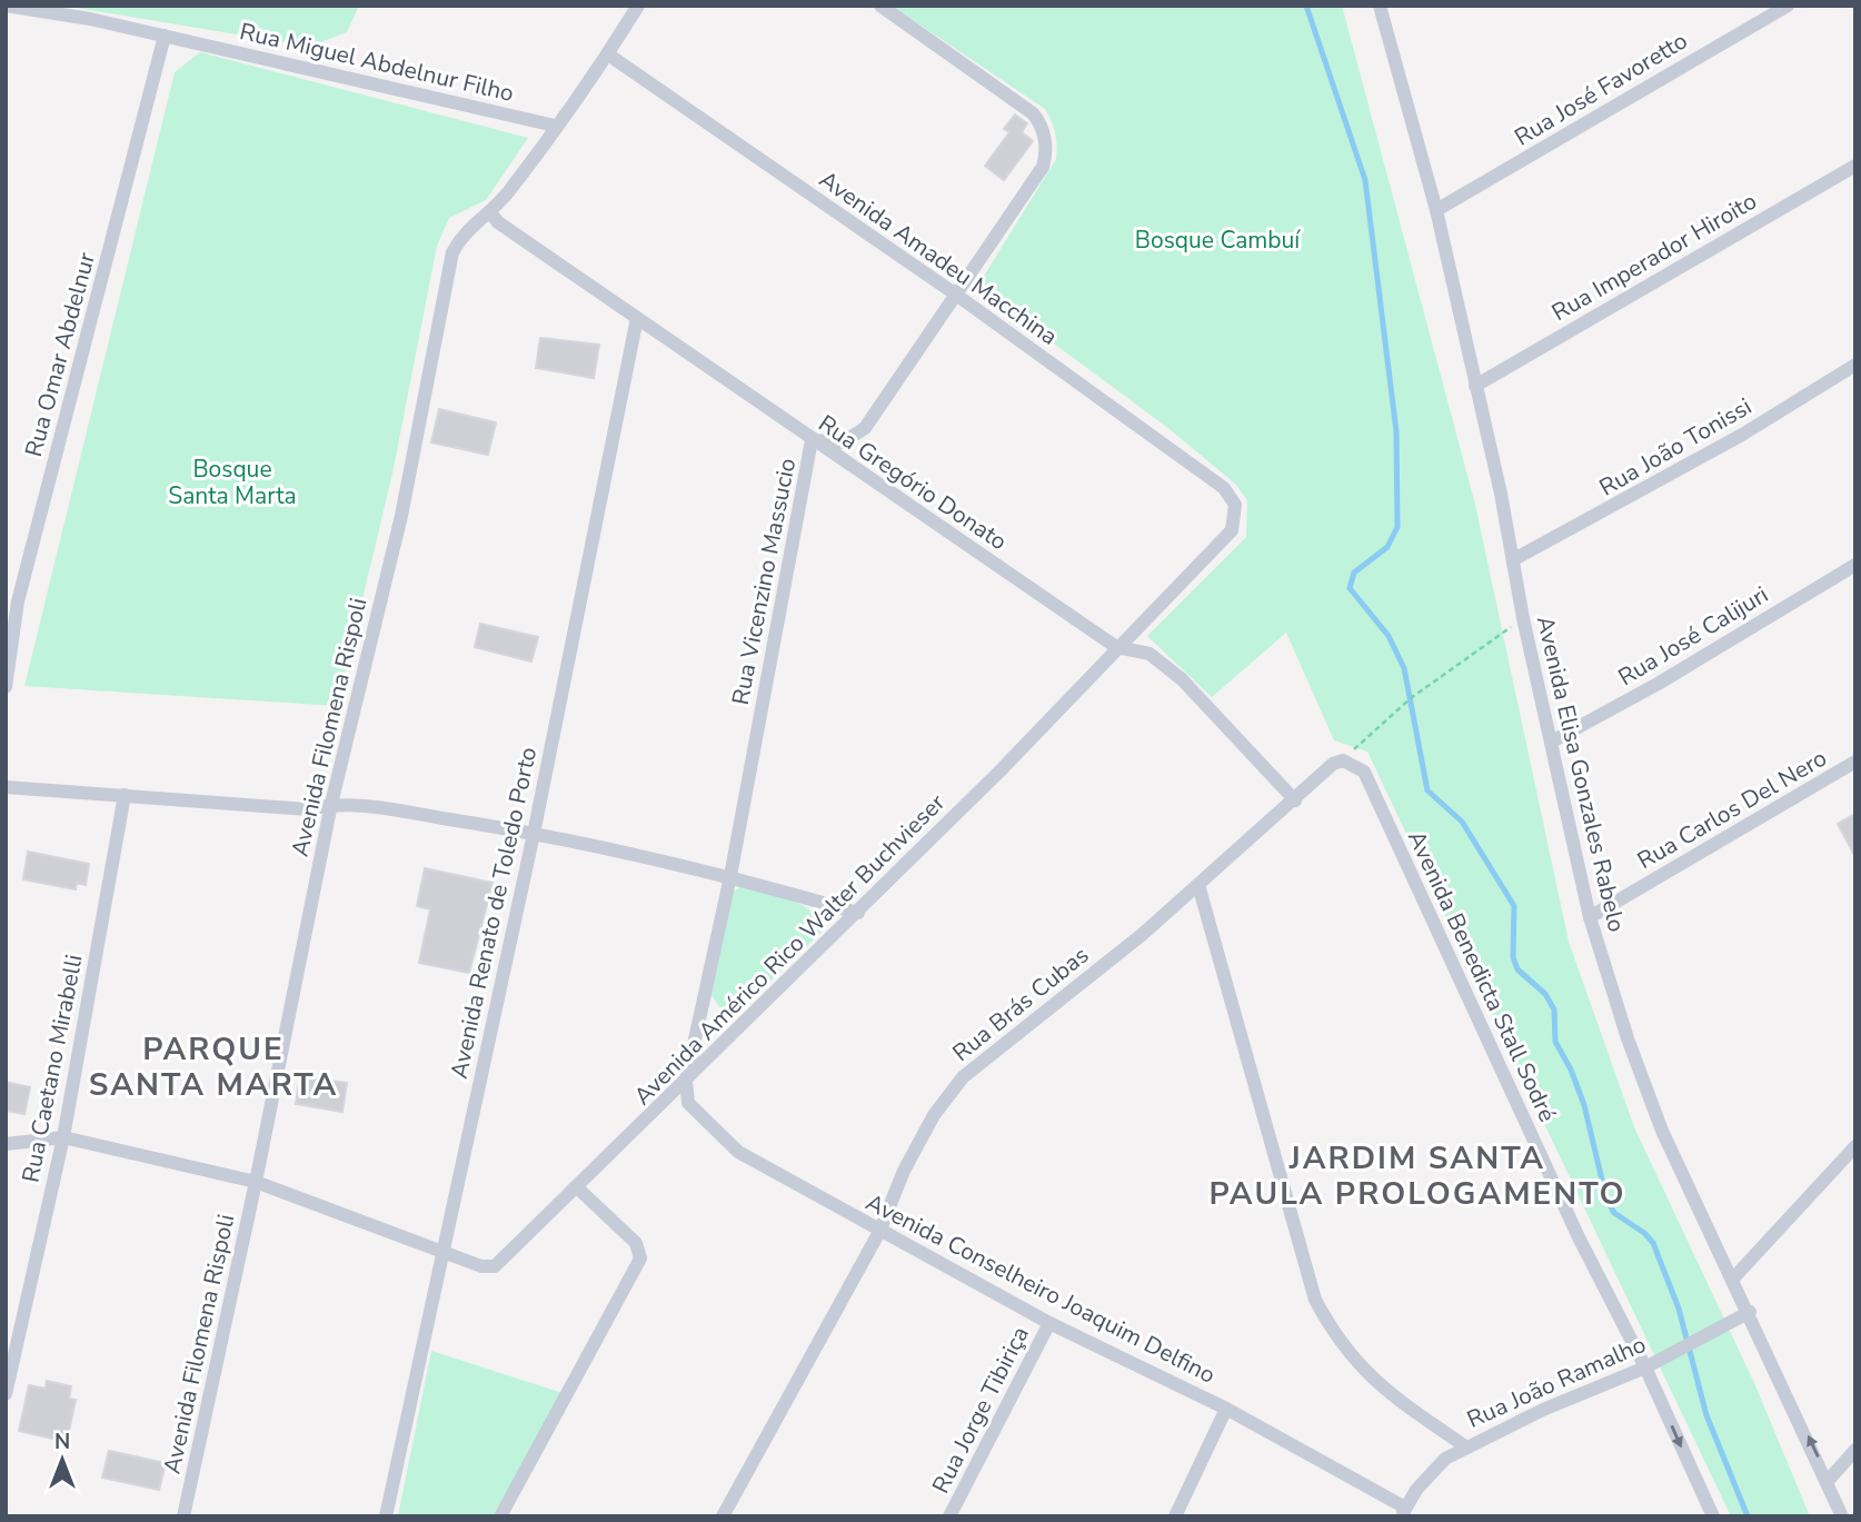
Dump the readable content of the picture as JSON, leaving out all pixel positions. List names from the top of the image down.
{
  "streets": {
    "street": [
      "Rua Miguel Abdelnur Filho",
      "Rua José Favoretto",
      "Rua Imperador Hiroito",
      "Avenida Amadeu Macchina",
      "Rua Omar Abdelnur",
      "Rua João Tonissi",
      "Rua Gregório Donato",
      "Rua Vicenzino Massucio",
      "Rua José Calijuri",
      "Avenida Filomena Rispoli",
      "Avenida Elisa Gonzales Rabelo",
      "Rua Carlos Del Nero",
      "Avenida Renato de Toledo Porto",
      "Avenida Américo Rico Walter Buchvieser",
      "Avenida Benedicta Stall Sodré",
      "Rua Brás Cubas",
      "Rua Caetano Mirabelli",
      "Avenida Conselheiro Joaquim Delfino",
      "Rua João Ramalho",
      "Rua Jorge Tibiriça"
    ]
  },
  "crossings": [
    ["Rua Miguel Abdelnur Filho", "Rua Omar Abdelnur"],
    ["Rua Miguel Abdelnur Filho", "Avenida Filomena Rispoli"],
    ["Rua José Favoretto", "Avenida Elisa Gonzales Rabelo"],
    ["Rua Imperador Hiroito", "Avenida Elisa Gonzales Rabelo"],
    ["Avenida Amadeu Macchina", "Rua Vicenzino Massucio"],
    ["Avenida Amadeu Macchina", "Avenida Filomena Rispoli"],
    ["Avenida Amadeu Macchina", "Avenida Américo Rico Walter Buchvieser"],
    ["Rua João Tonissi", "Avenida Elisa Gonzales Rabelo"],
    ["Rua Gregório Donato", "Rua Vicenzino Massucio"],
    ["Rua Gregório Donato", "Avenida Filomena Rispoli"],
    ["Rua Gregório Donato", "Avenida Renato de Toledo Porto"],
    ["Rua Gregório Donato", "Avenida Américo Rico Walter Buchvieser"],
    ["Rua Gregório Donato", "Rua Brás Cubas"],
    ["Rua Vicenzino Massucio", "Avenida Américo Rico Walter Buchvieser"],
    ["Rua Vicenzino Massucio", "Avenida Conselheiro Joaquim Delfino"],
    ["Rua José Calijuri", "Avenida Elisa Gonzales Rabelo"],
    ["Avenida Elisa Gonzales Rabelo", "Rua Carlos Del Nero"],
    ["Avenida Elisa Gonzales Rabelo", "Rua João Ramalho"],
    ["Avenida Renato de Toledo Porto", "Avenida Américo Rico Walter Buchvieser"],
    ["Avenida Américo Rico Walter Buchvieser", "Avenida Conselheiro Joaquim Delfino"],
    ["Avenida Benedicta Stall Sodré", "Rua Brás Cubas"],
    ["Avenida Benedicta Stall Sodré", "Rua João Ramalho"],
    ["Rua Brás Cubas", "Avenida Conselheiro Joaquim Delfino"],
    ["Avenida Conselheiro Joaquim Delfino", "Rua João Ramalho"],
    ["Avenida Conselheiro Joaquim Delfino", "Rua Jorge Tibiriça"]
  ],
  "districts": ["PARQUE SANTA MARTA", "JARDIM SANTA PAULA PROLOGAMENTO"],
  "parks": ["Bosque Cambuí", "Bosque Santa Marta"],
  "north": "top"
}
